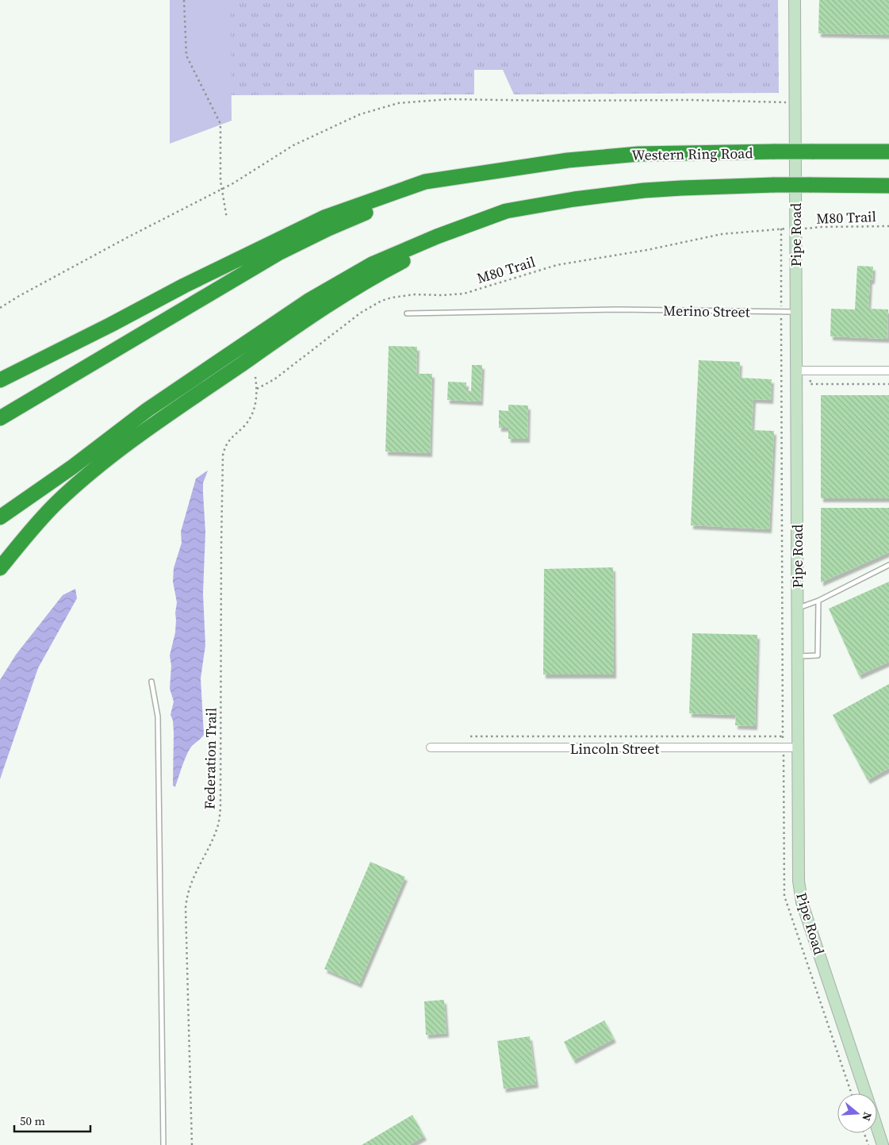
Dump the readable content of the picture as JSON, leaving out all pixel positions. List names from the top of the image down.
{
  "streets": {
    "highway": ["Western Ring Road"],
    "street": ["Pipe Road", "Lincoln Street"],
    "lane": ["Merino Street"],
    "path": ["M80 Trail", "Federation Trail"]
  },
  "crossings": [
    ["M80 Trail", "Federation Trail"],
    ["Pipe Road", "Merino Street"],
    ["Pipe Road", "Lincoln Street"]
  ],
  "scale_bar": "50 m",
  "north": "right"
}
